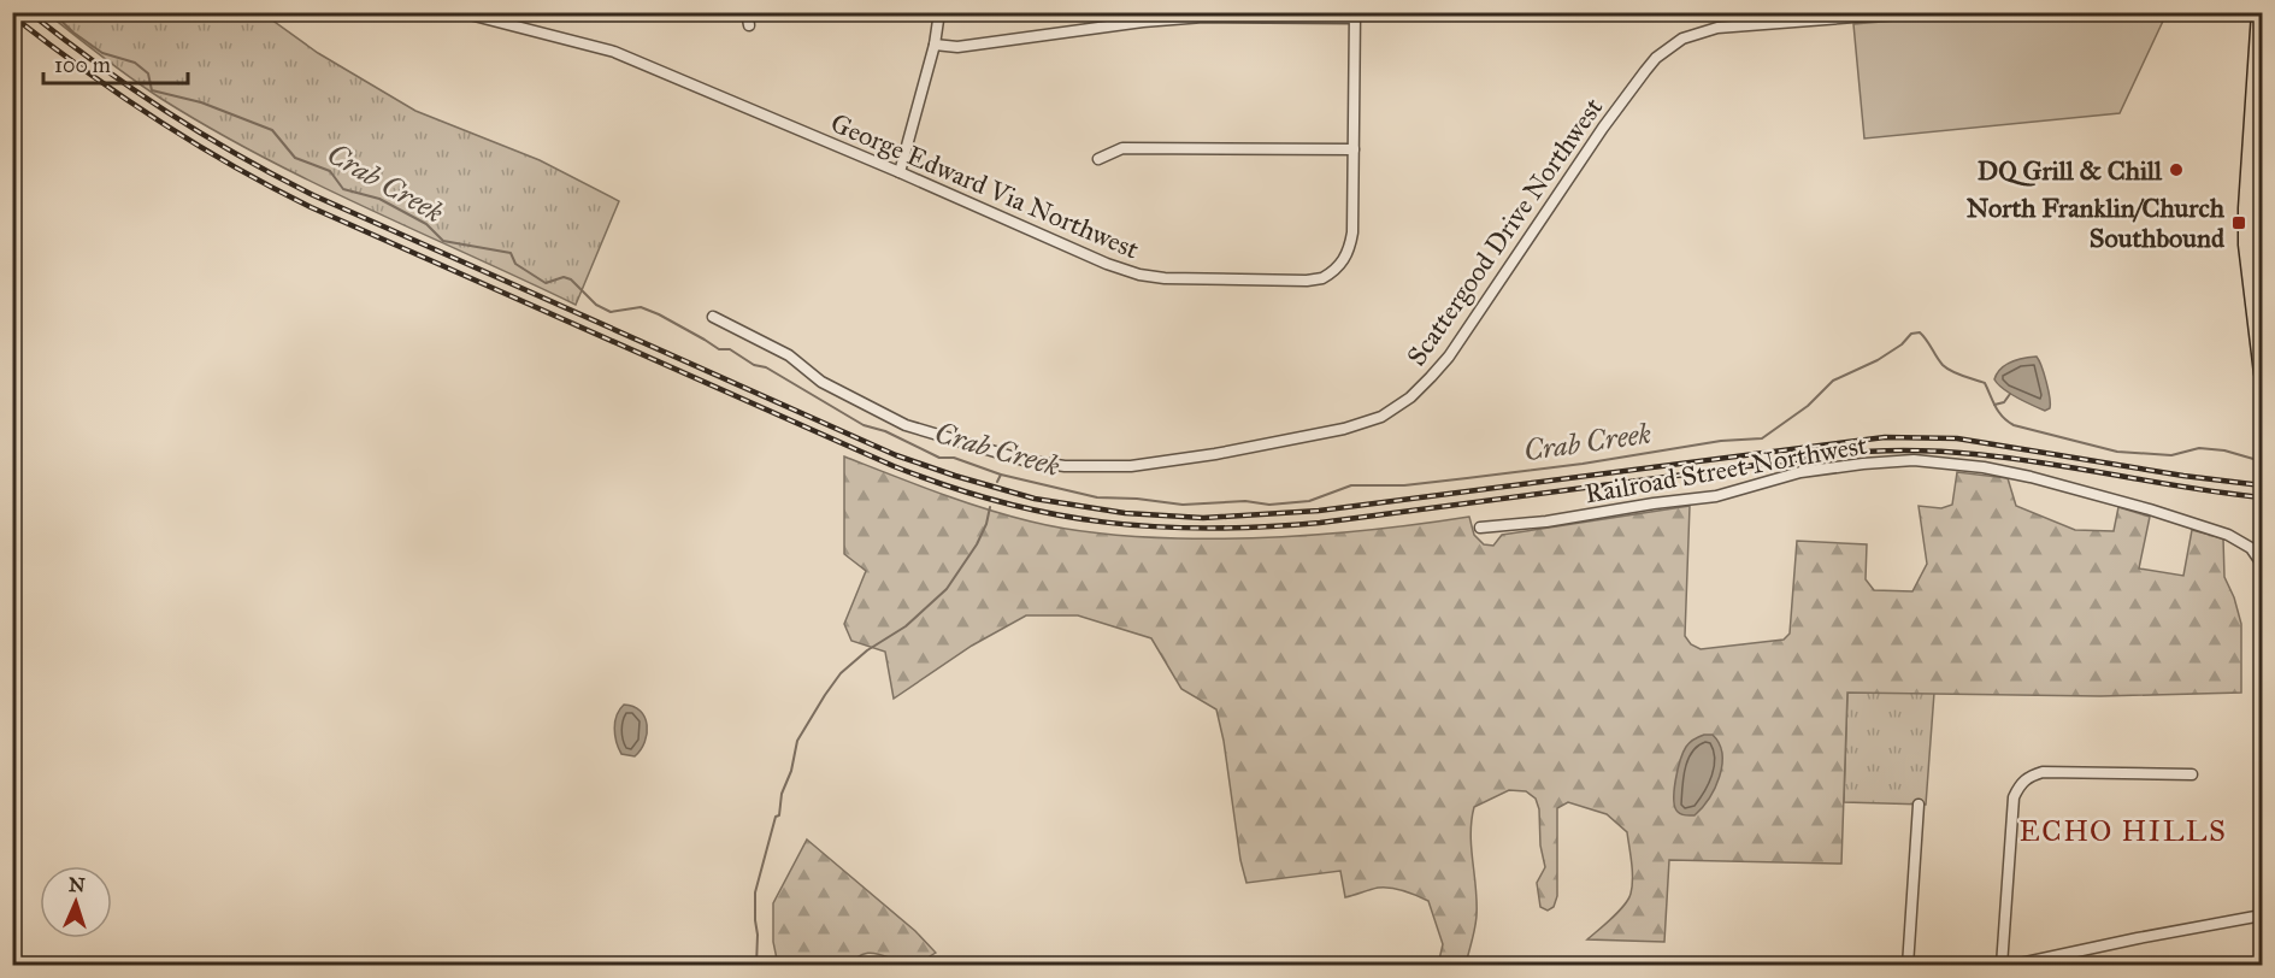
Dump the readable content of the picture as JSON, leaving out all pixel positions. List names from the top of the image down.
{
  "streets": {
    "street": ["George Edward Via Northwest", "Scattergood Drive Northwest", "Railroad Street Northwest"]
  },
  "districts": ["ECHO HILLS"],
  "water": ["Crab Creek"],
  "places": {
    "other": ["DQ Grill & Chill"],
    "transit": ["North Franklin/Church Southbound"]
  },
  "scale_bar": "100 m",
  "north": "top"
}
